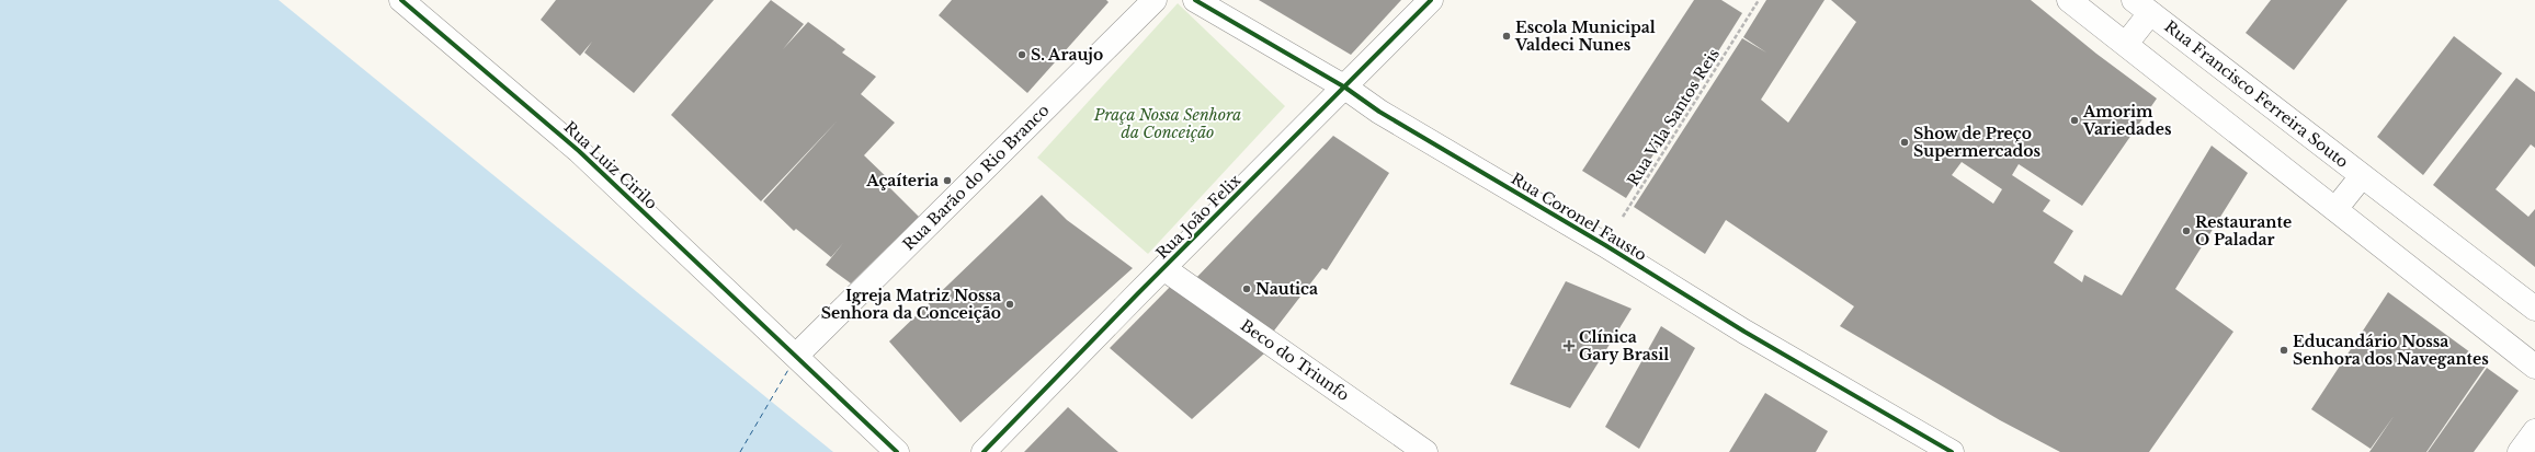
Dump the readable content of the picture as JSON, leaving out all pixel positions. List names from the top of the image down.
{
  "streets": {
    "street": [
      "Rua Francisco Ferreira Souto",
      "Rua Luiz Cirilo",
      "Rua Barão do Rio Branco",
      "Rua João Felix",
      "Rua Coronel Fausto",
      "Beco do Triunfo"
    ],
    "path": ["Rua Vila Santos Reis"]
  },
  "crossings": [
    ["Rua Vila Santos Reis", "Rua Coronel Fausto"],
    ["Rua Luiz Cirilo", "Rua Barão do Rio Branco"],
    ["Rua João Felix", "Rua Coronel Fausto"],
    ["Rua João Felix", "Beco do Triunfo"]
  ],
  "parks": ["Praça Nossa Senhora da Conceição"],
  "places": {
    "other": [
      "Escola Municipal Valdeci Nunes",
      "S. Araujo",
      "Amorim Variedades",
      "Show de Preço Supermercados",
      "Açaíteria",
      "Restaurante O Paladar",
      "Nautica",
      "Igreja Matriz Nossa Senhora da Conceição",
      "Educandário Nossa Senhora dos Navegantes"
    ],
    "health": ["Clínica Gary Brasil"]
  }
}
